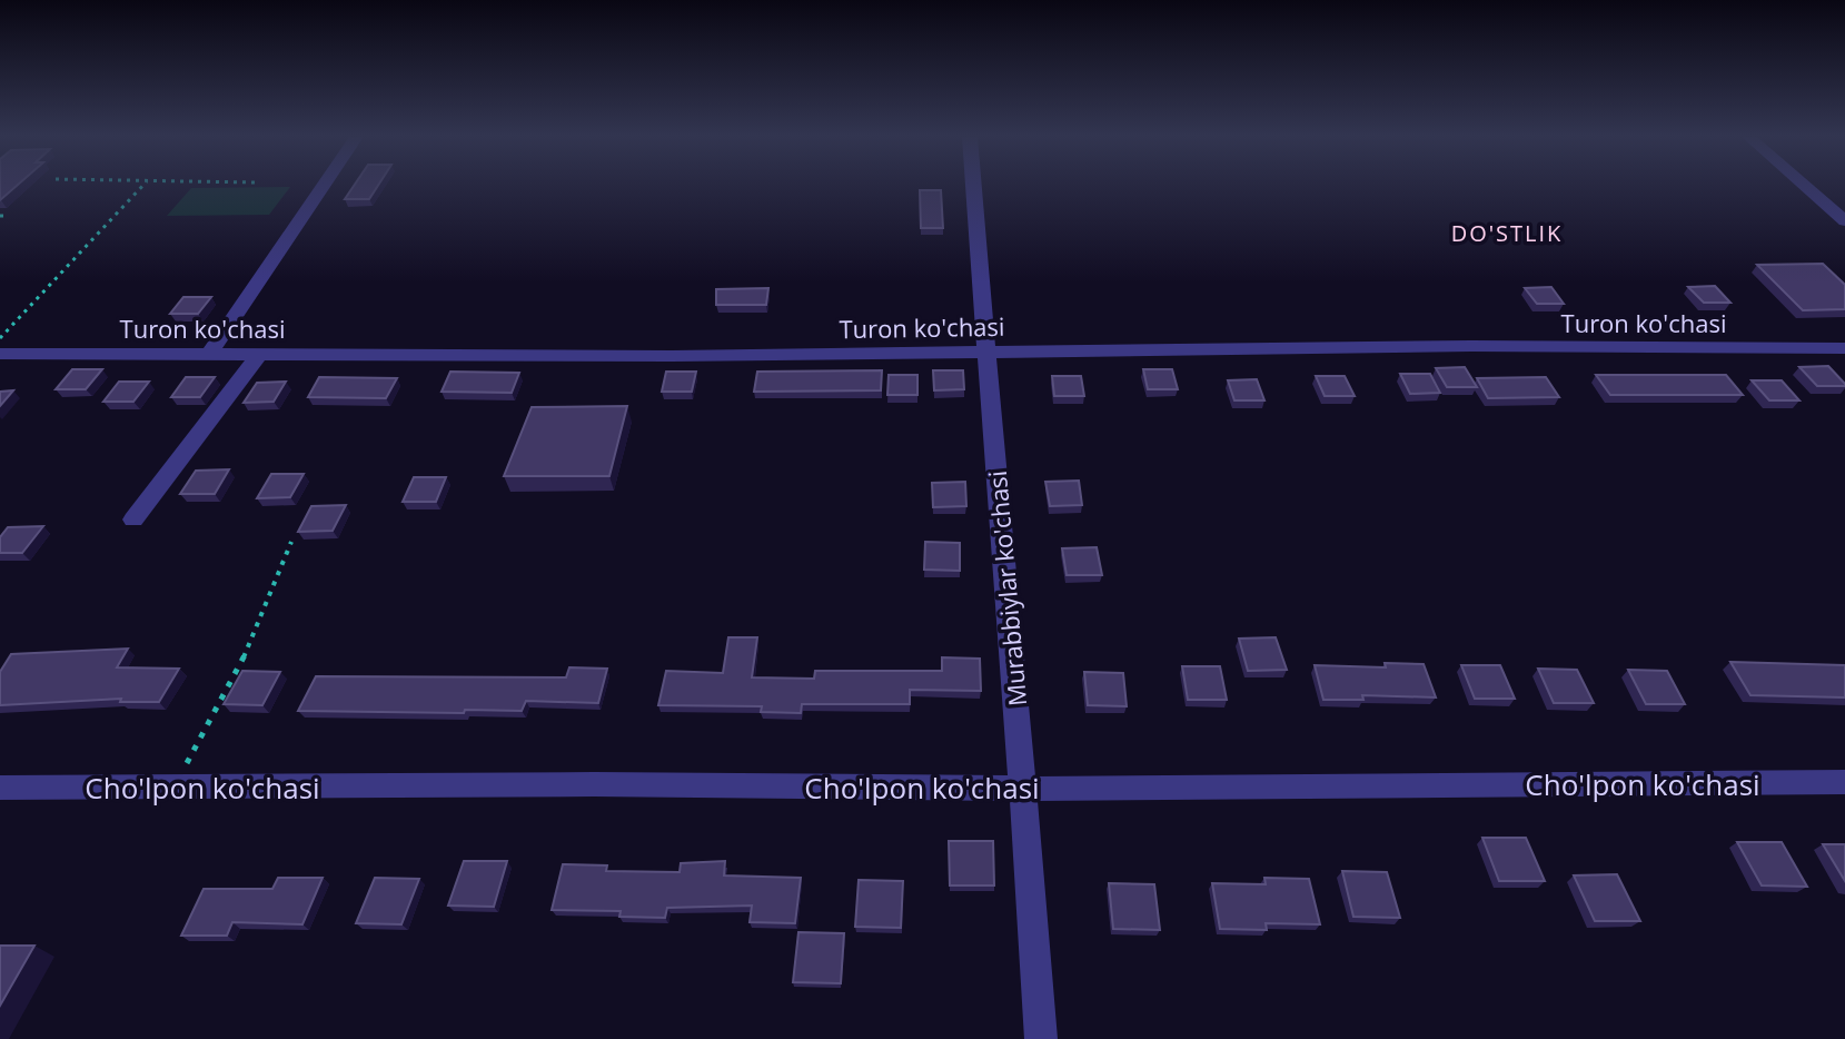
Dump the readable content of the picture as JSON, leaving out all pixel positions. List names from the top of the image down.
{
  "streets": {
    "street": ["Turon ko'chasi", "Murabbiylar ko'chasi", "Cho'lpon ko'chasi"]
  },
  "crossings": [
    ["Turon ko'chasi", "Murabbiylar ko'chasi"],
    ["Murabbiylar ko'chasi", "Cho'lpon ko'chasi"]
  ],
  "districts": ["DO'STLIK"]
}
